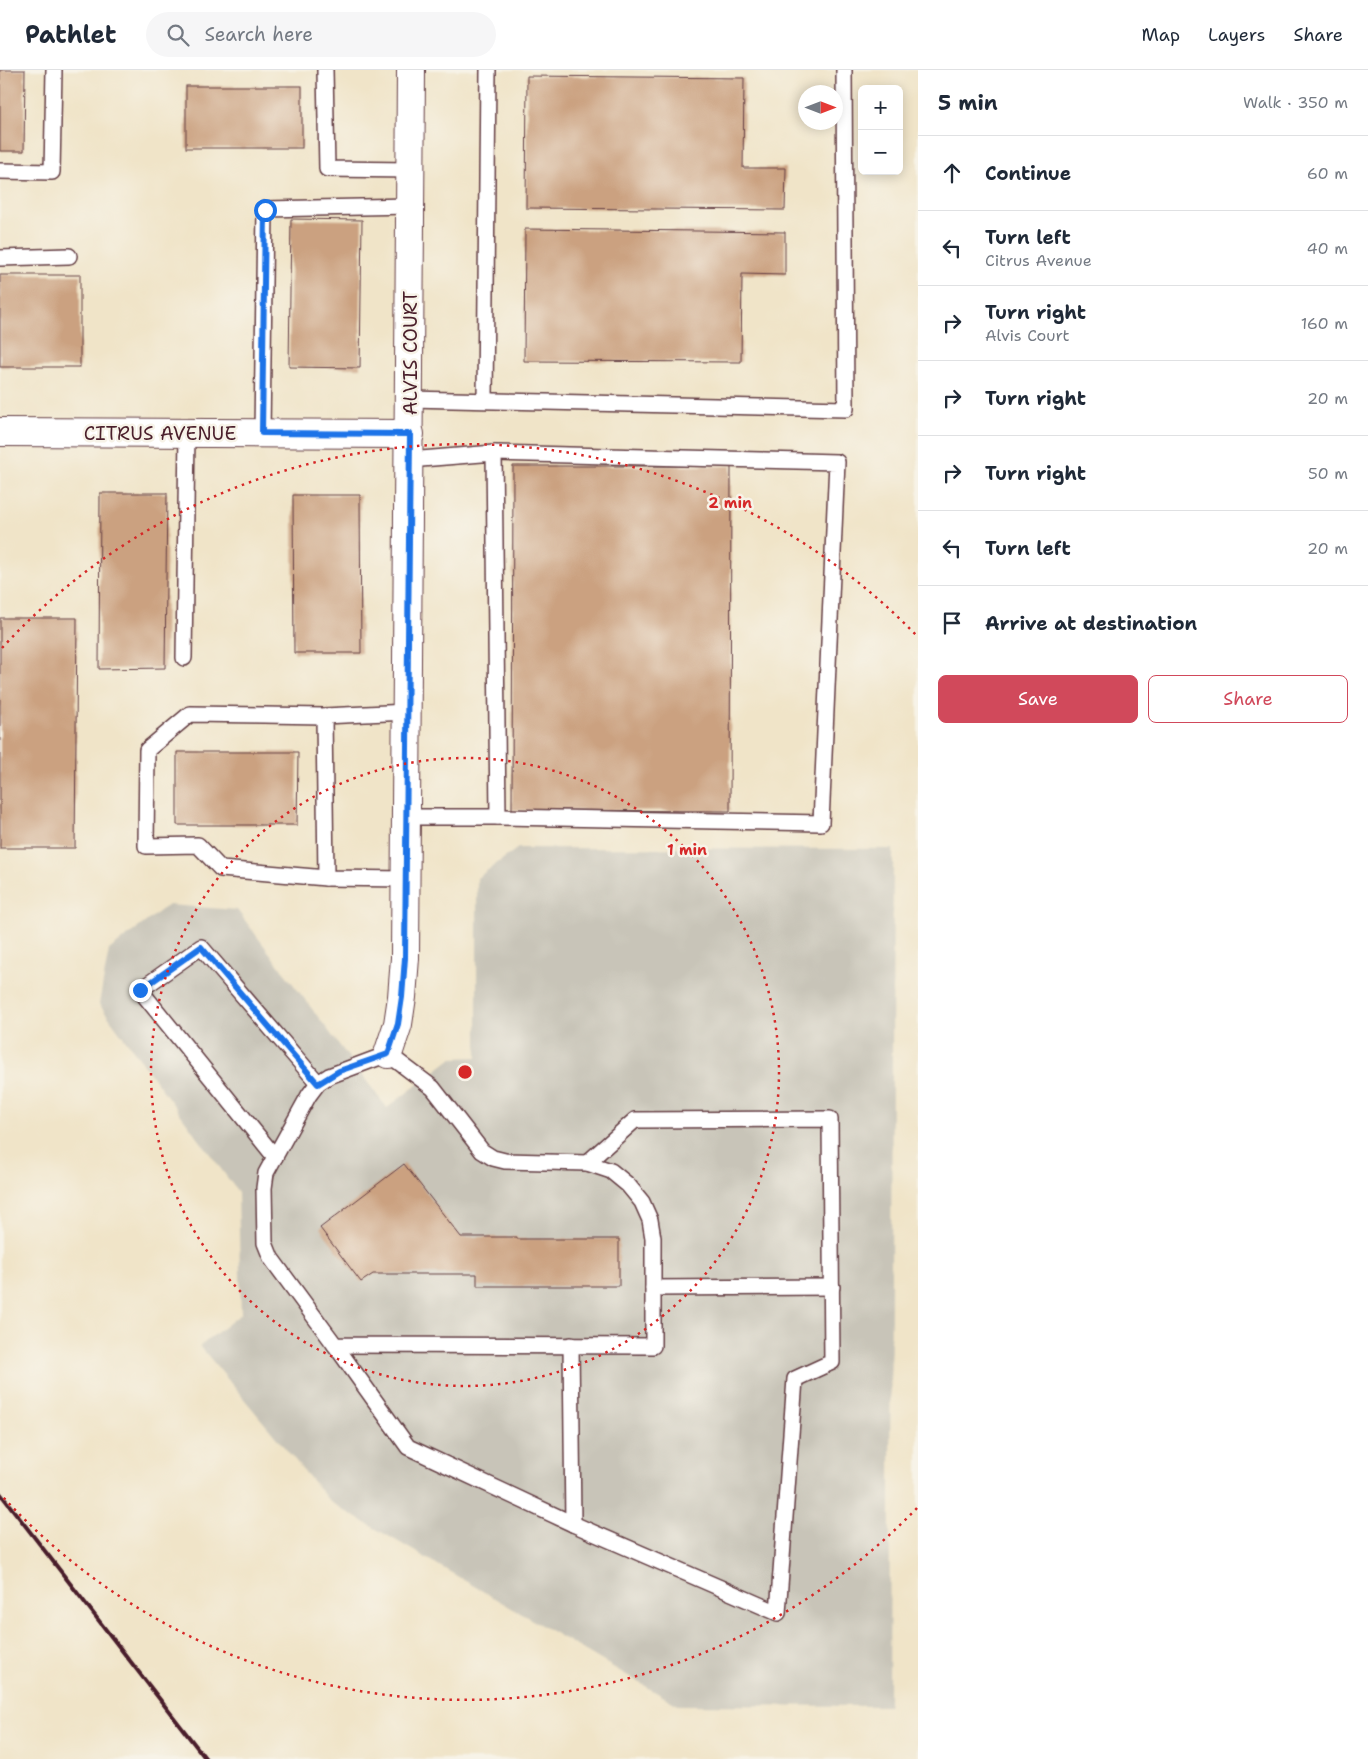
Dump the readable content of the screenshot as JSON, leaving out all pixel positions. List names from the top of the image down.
{
  "streets": {
    "street": ["ALVIS COURT", "CITRUS AVENUE"]
  },
  "crossings": [
    ["ALVIS COURT", "CITRUS AVENUE"]
  ],
  "north": "right",
  "page": {
    "header": "Pathlet",
    "search": "Search here",
    "nav": ["Map", "Layers", "Share"],
    "heading": ["5 min", "Walk · 350 m"],
    "map_buttons": ["+", "−"],
    "list": [
      ["Continue", "60 m"],
      ["Turn left", "Citrus Avenue", "40 m"],
      ["Turn right", "Alvis Court", "160 m"],
      ["Turn right", "20 m"],
      ["Turn right", "50 m"],
      ["Turn left", "20 m"],
      "Arrive at destination"
    ],
    "buttons": ["Save", "Share"]
  },
  "rings": ["2 min", "1 min"]
}
